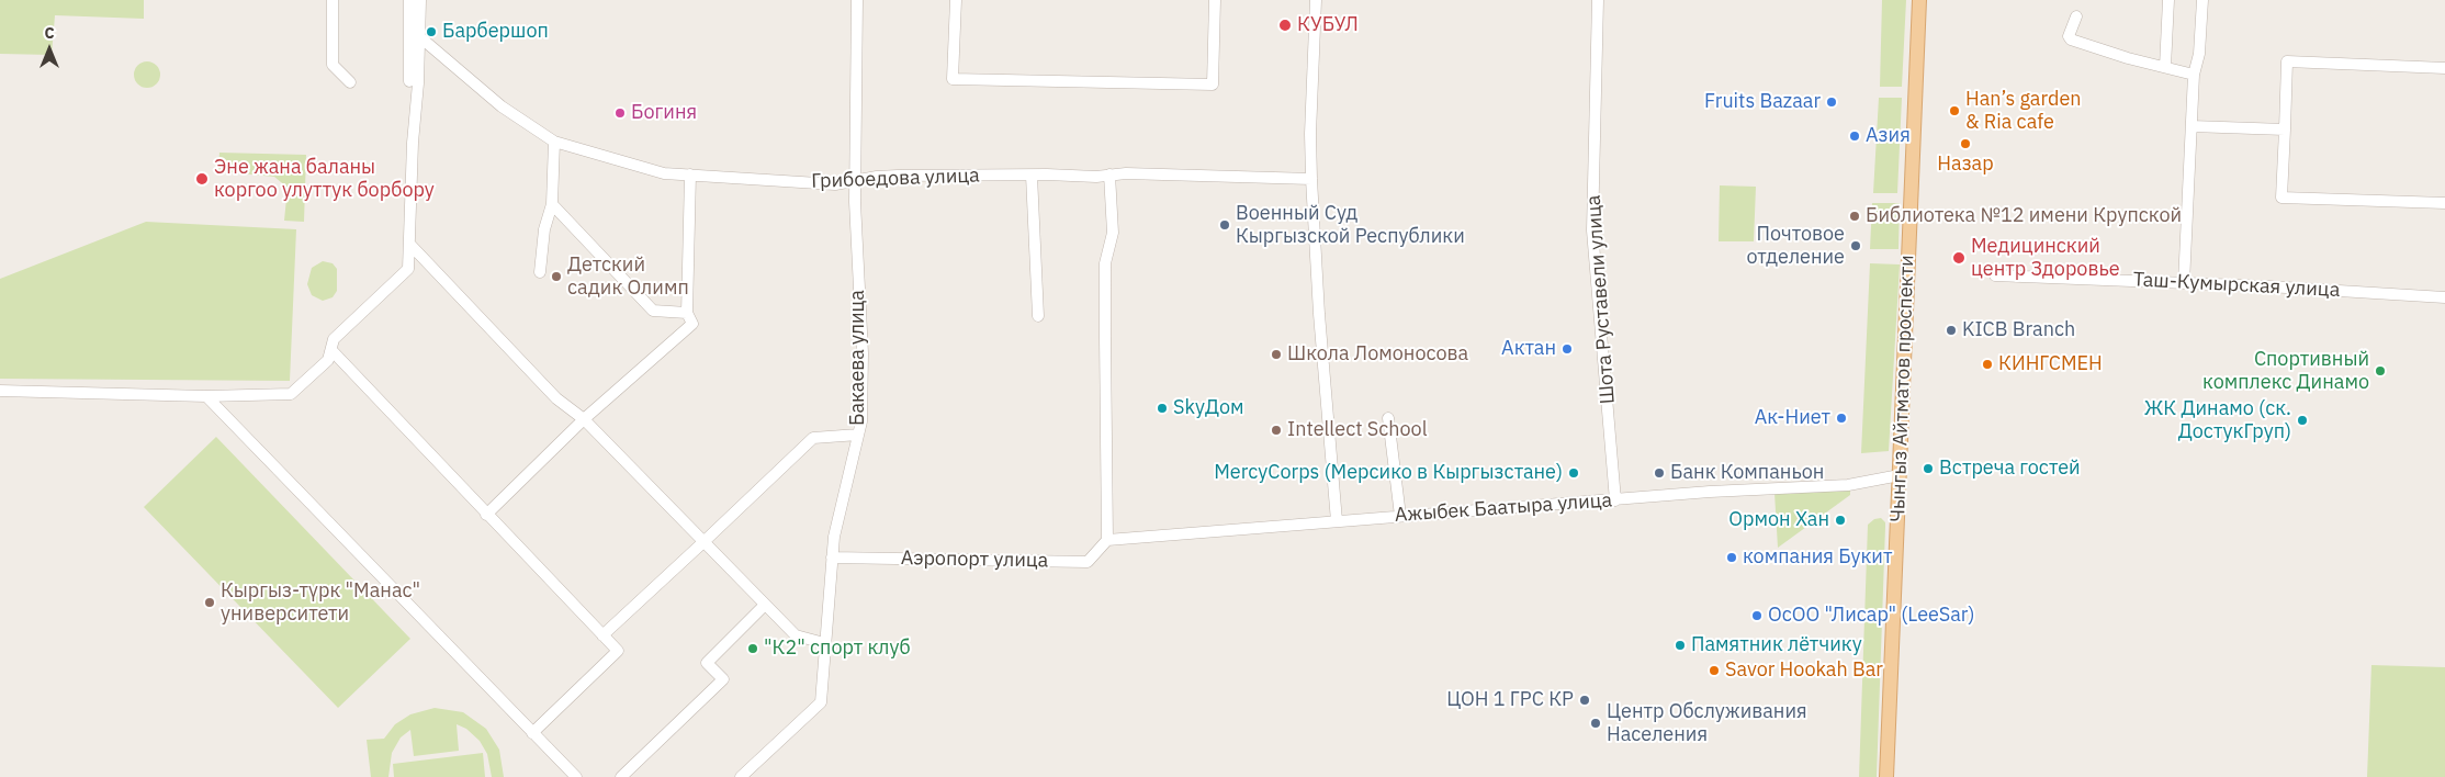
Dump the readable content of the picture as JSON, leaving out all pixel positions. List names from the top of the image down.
{
  "streets": {
    "main road": ["Чынгыз Айтматов проспекти"],
    "street": [
      "Грибоедова улица",
      "Таш-Кумырская улица",
      "Шота Руставели улица",
      "Бакаева улица",
      "Ажыбек Баатыра улица",
      "Аэропорт улица"
    ]
  },
  "crossings": [
    ["Грибоедова улица", "Бакаева улица"],
    ["Шота Руставели улица", "Ажыбек Баатыра улица"],
    ["Бакаева улица", "Аэропорт улица"],
    ["Чынгыз Айтматов проспекти", "Ажыбек Баатыра улица"],
    ["Ажыбек Баатыра улица", "Аэропорт улица"]
  ],
  "places": [
    "КУБУЛ",
    "Барбершоп",
    "Fruits Bazaar",
    "Han’s garden & Ria cafe",
    "Богиня",
    "Азия",
    "Назар",
    "Эне жана баланы коргоо улуттук борбору",
    "Библиотека №12 имени Крупской",
    "Военный Суд Кыргызской Республики",
    "Почтовое отделение",
    "Медицинский центр Здоровье",
    "Детский садик Олимп",
    "KICB Branch",
    "Актан",
    "Школа Ломоносова",
    "КИНГСМЕН",
    "Спортивный комплекс Динамо",
    "SkyДом",
    "Ак-Ниет",
    "ЖК Динамо (ск. ДостукГруп)",
    "Intellect School",
    "Встреча гостей",
    "MercyCorps (Мерсико в Кыргызстане)",
    "Банк Компаньон",
    "Ормон Хан",
    "компания Букит",
    "Кыргыз-түрк \"Манас\" университети",
    "ОсОО \"Лисар\" (LeeSar)",
    "Памятник лётчику",
    "\"К2\" спорт клуб",
    "Savor Hookah Bar",
    "ЦОН 1 ГРС КР",
    "Центр Обслуживания Населения"
  ],
  "north": "top"
}
